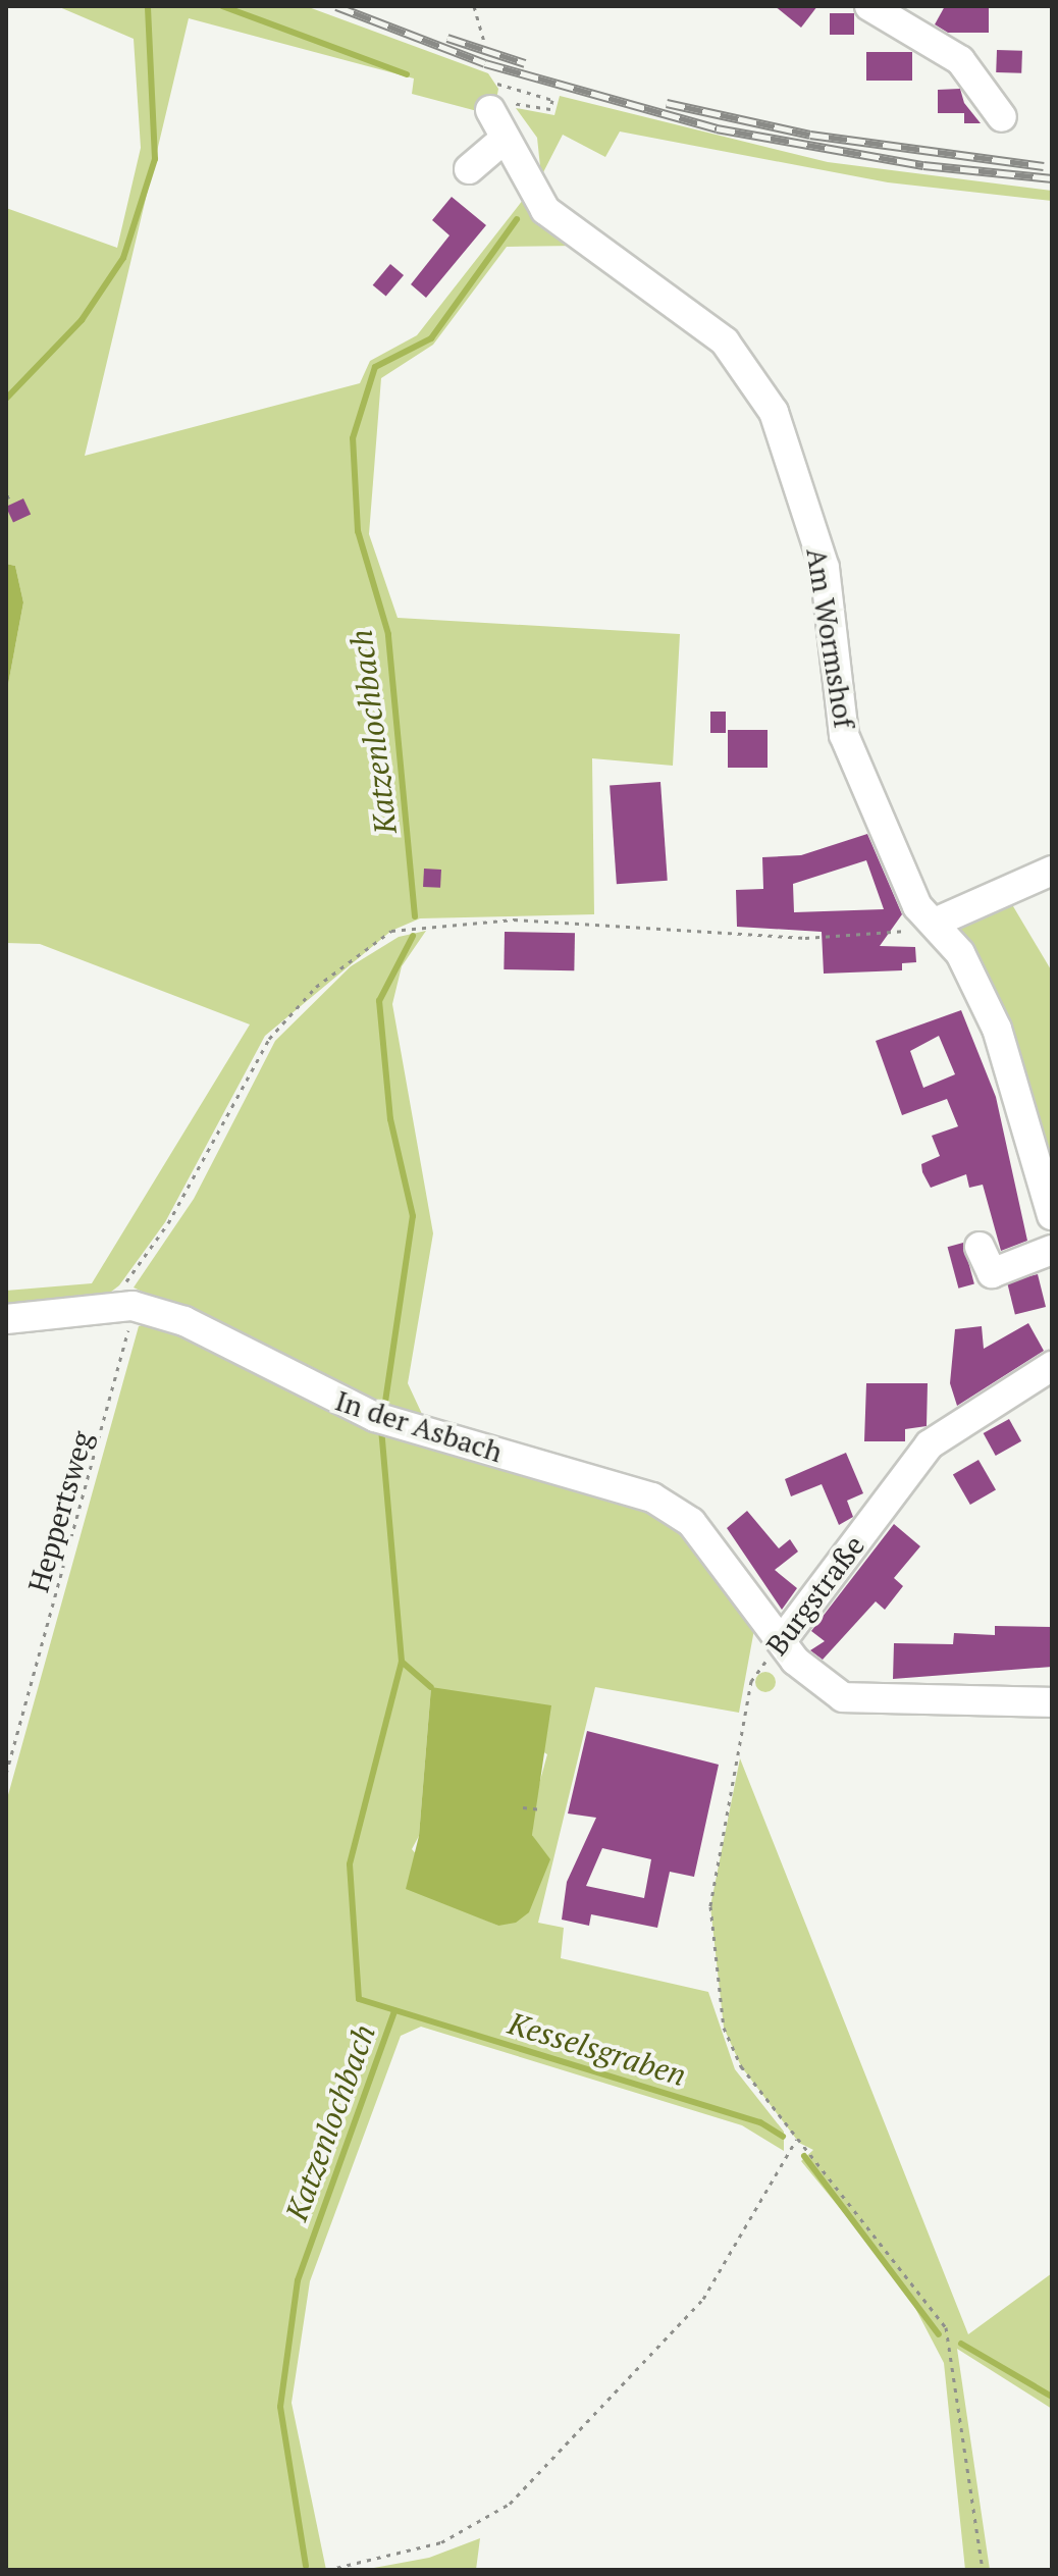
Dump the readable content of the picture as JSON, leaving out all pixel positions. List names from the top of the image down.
{
  "streets": {
    "street": ["Am Wormshof", "In der Asbach", "Burgstraße"],
    "path": ["Heppertsweg"]
  },
  "crossings": [
    ["Am Wormshof", "Heppertsweg"],
    ["In der Asbach", "Heppertsweg"],
    ["In der Asbach", "Burgstraße"]
  ],
  "water": ["Katzenlochbach", "Kesselsgraben"]
}
